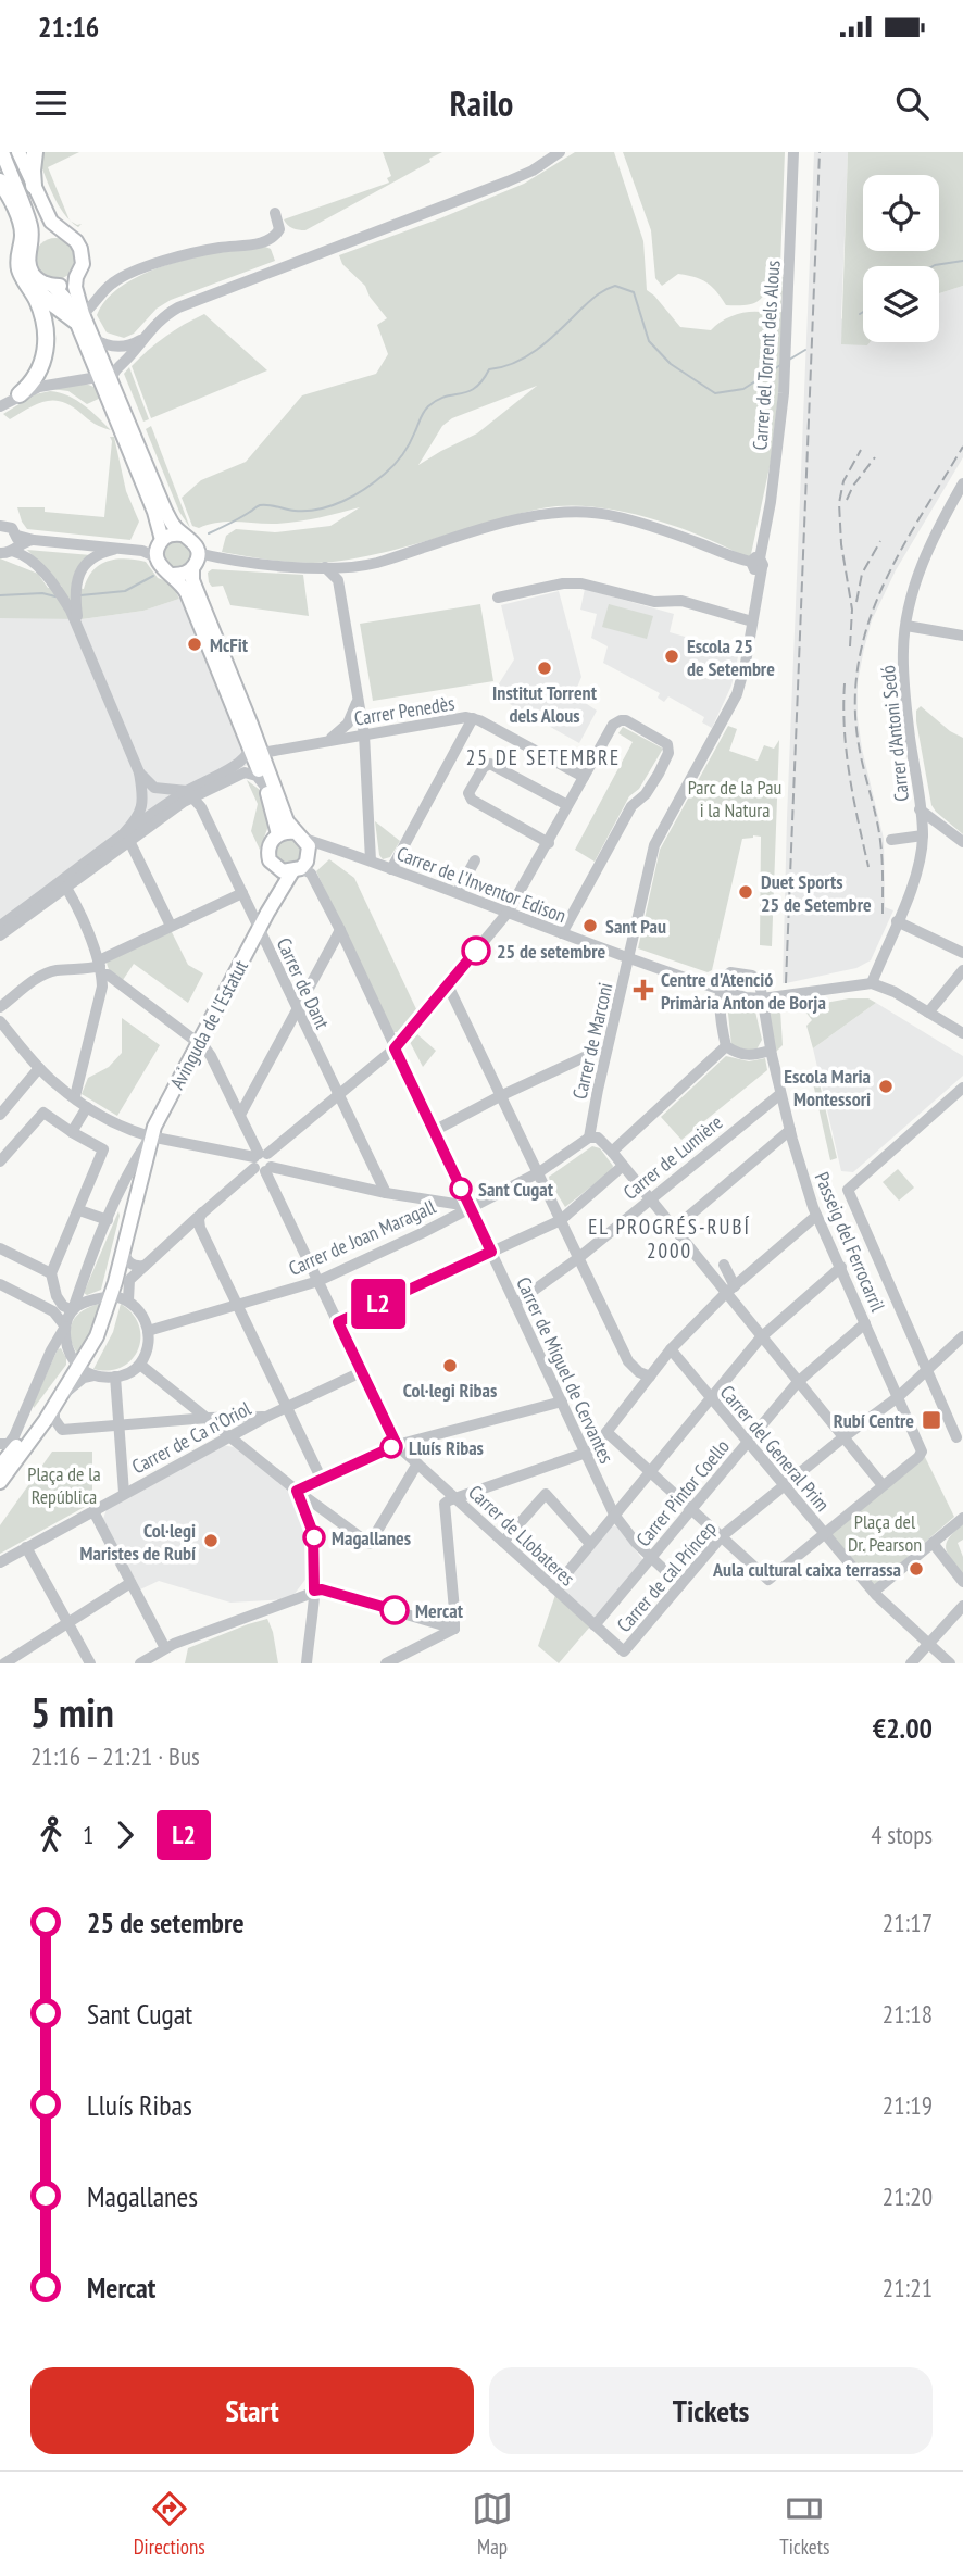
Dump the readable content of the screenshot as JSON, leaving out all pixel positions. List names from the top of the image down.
{
  "streets": {
    "main road": ["Avinguda de l'Estatut"],
    "street": [
      "Carrer del Torrent dels Alous",
      "Carrer Penedès",
      "Carrer d'Antoni Sedó",
      "Carrer de l'Inventor Edison",
      "Carrer de Dant",
      "Carrer de Marconi",
      "Carrer de Lumière",
      "Carrer de Joan Maragall",
      "Passeig del Ferrocarril",
      "Carrer de Miguel de Cervantes",
      "Carrer de Ca n'Oriol",
      "Carrer del General Prim",
      "Carrer Pintor Coello",
      "Carrer de Llobateres",
      "Carrer de cal Príncep"
    ]
  },
  "crossings": [
    ["Carrer del Torrent dels Alous", "Carrer de Marconi"],
    ["Carrer d'Antoni Sedó", "Carrer de l'Inventor Edison"],
    ["Carrer de l'Inventor Edison", "Avinguda de l'Estatut"],
    ["Carrer de l'Inventor Edison", "Carrer de Marconi"],
    ["Carrer de l'Inventor Edison", "Passeig del Ferrocarril"],
    ["Carrer de l'Inventor Edison", "Carrer de Miguel de Cervantes"],
    ["Carrer de Dant", "Avinguda de l'Estatut"],
    ["Avinguda de l'Estatut", "Carrer de Miguel de Cervantes"],
    ["Carrer de Marconi", "Carrer de Joan Maragall"],
    ["Carrer de Lumière", "Passeig del Ferrocarril"],
    ["Carrer de Lumière", "Carrer de Miguel de Cervantes"],
    ["Carrer de Joan Maragall", "Carrer de Miguel de Cervantes"],
    ["Passeig del Ferrocarril", "Carrer Pintor Coello"],
    ["Passeig del Ferrocarril", "Carrer de cal Príncep"],
    ["Carrer de Miguel de Cervantes", "Carrer Pintor Coello"],
    ["Carrer de Miguel de Cervantes", "Carrer de cal Príncep"],
    ["Carrer del General Prim", "Carrer Pintor Coello"],
    ["Carrer del General Prim", "Carrer de cal Príncep"],
    ["Carrer Pintor Coello", "Carrer de Llobateres"],
    ["Carrer de Llobateres", "Carrer de cal Príncep"]
  ],
  "districts": ["25 DE SETEMBRE", "EL PROGRÉS-RUBÍ 2000"],
  "parks": ["Parc de la Pau i la Natura", "Plaça de la República", "Plaça del Dr. Pearson"],
  "places": {
    "other": [
      "McFit",
      "Escola 25 de Setembre",
      "Institut Torrent dels Alous",
      "Duet Sports 25 de Setembre",
      "Sant Pau",
      "25 de setembre",
      "Escola Maria Montessori",
      "Sant Cugat",
      "Col·legi Ribas",
      "Lluís Ribas",
      "Magallanes",
      "Col·legi Maristes de Rubí",
      "Aula cultural caixa terrassa",
      "Mercat"
    ],
    "health": ["Centre d'Atenció Primària Anton de Borja"],
    "transit": ["Rubí Centre"]
  },
  "lines": ["bus line L2"],
  "page": {
    "status": "21:16",
    "header": "Railo",
    "on_map": "L2",
    "heading": ["5 min", "21:16 – 21:21 · Bus", "€2.00"],
    "legs": ["1", "L2", "4 stops"],
    "list": [
      {
        "name": "25 de setembre",
        "value": "21:17"
      },
      {
        "name": "Sant Cugat",
        "value": "21:18"
      },
      {
        "name": "Lluís Ribas",
        "value": "21:19"
      },
      {
        "name": "Magallanes",
        "value": "21:20"
      },
      {
        "name": "Mercat",
        "value": "21:21"
      }
    ],
    "buttons": ["Start", "Tickets"],
    "tabs": ["Directions", "Map", "Tickets"]
  }
}
